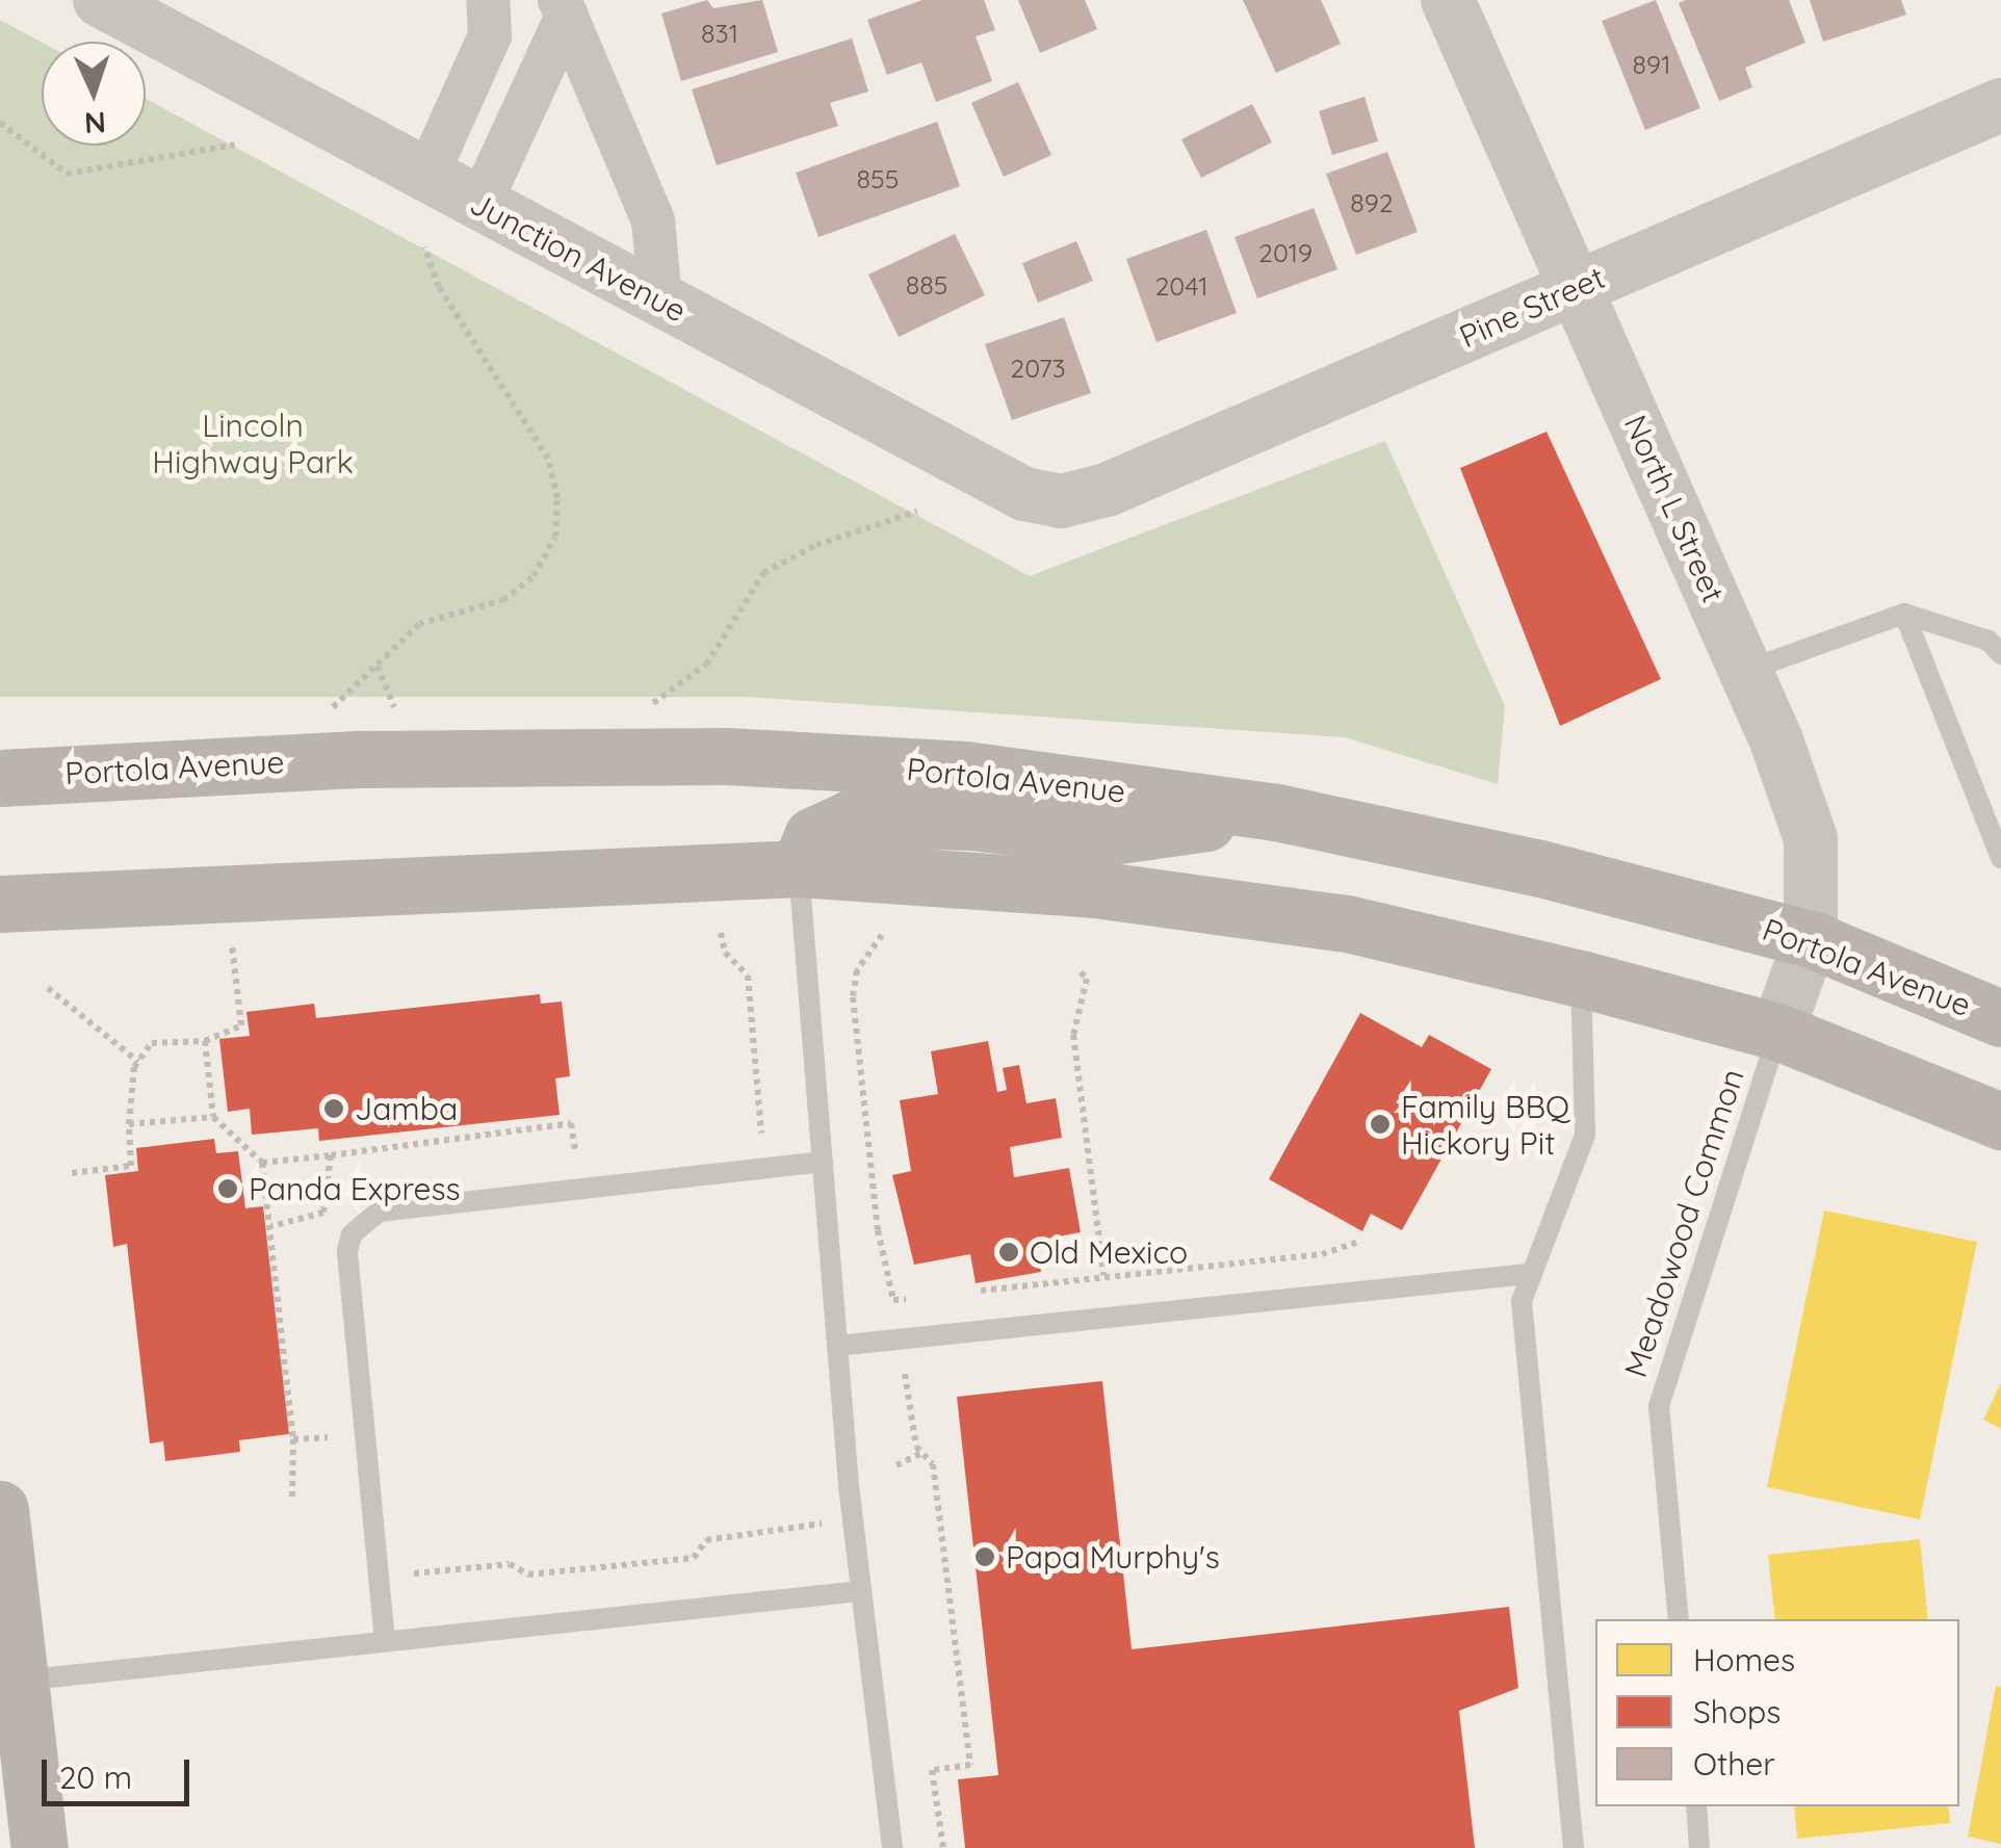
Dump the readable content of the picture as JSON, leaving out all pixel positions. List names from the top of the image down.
{
  "streets": {
    "main road": ["Portola Avenue"],
    "street": ["Junction Avenue", "Pine Street", "North L Street"],
    "lane": ["Meadowood Common"]
  },
  "crossings": [
    ["Junction Avenue", "Pine Street"],
    ["Pine Street", "North L Street"],
    ["North L Street", "Portola Avenue"],
    ["North L Street", "Meadowood Common"]
  ],
  "parks": ["Lincoln Highway Park"],
  "places": [
    "Jamba",
    "Family BBQ Hickory Pit",
    "Panda Express",
    "Old Mexico",
    "Papa Murphy's"
  ],
  "house_numbers": [
    "831",
    "891",
    "855",
    "892",
    "2019",
    "885",
    "2041",
    "2073"
  ],
  "legend": ["Homes", "Shops", "Other"],
  "scale_bar": "20 m",
  "north": "bottom"
}
